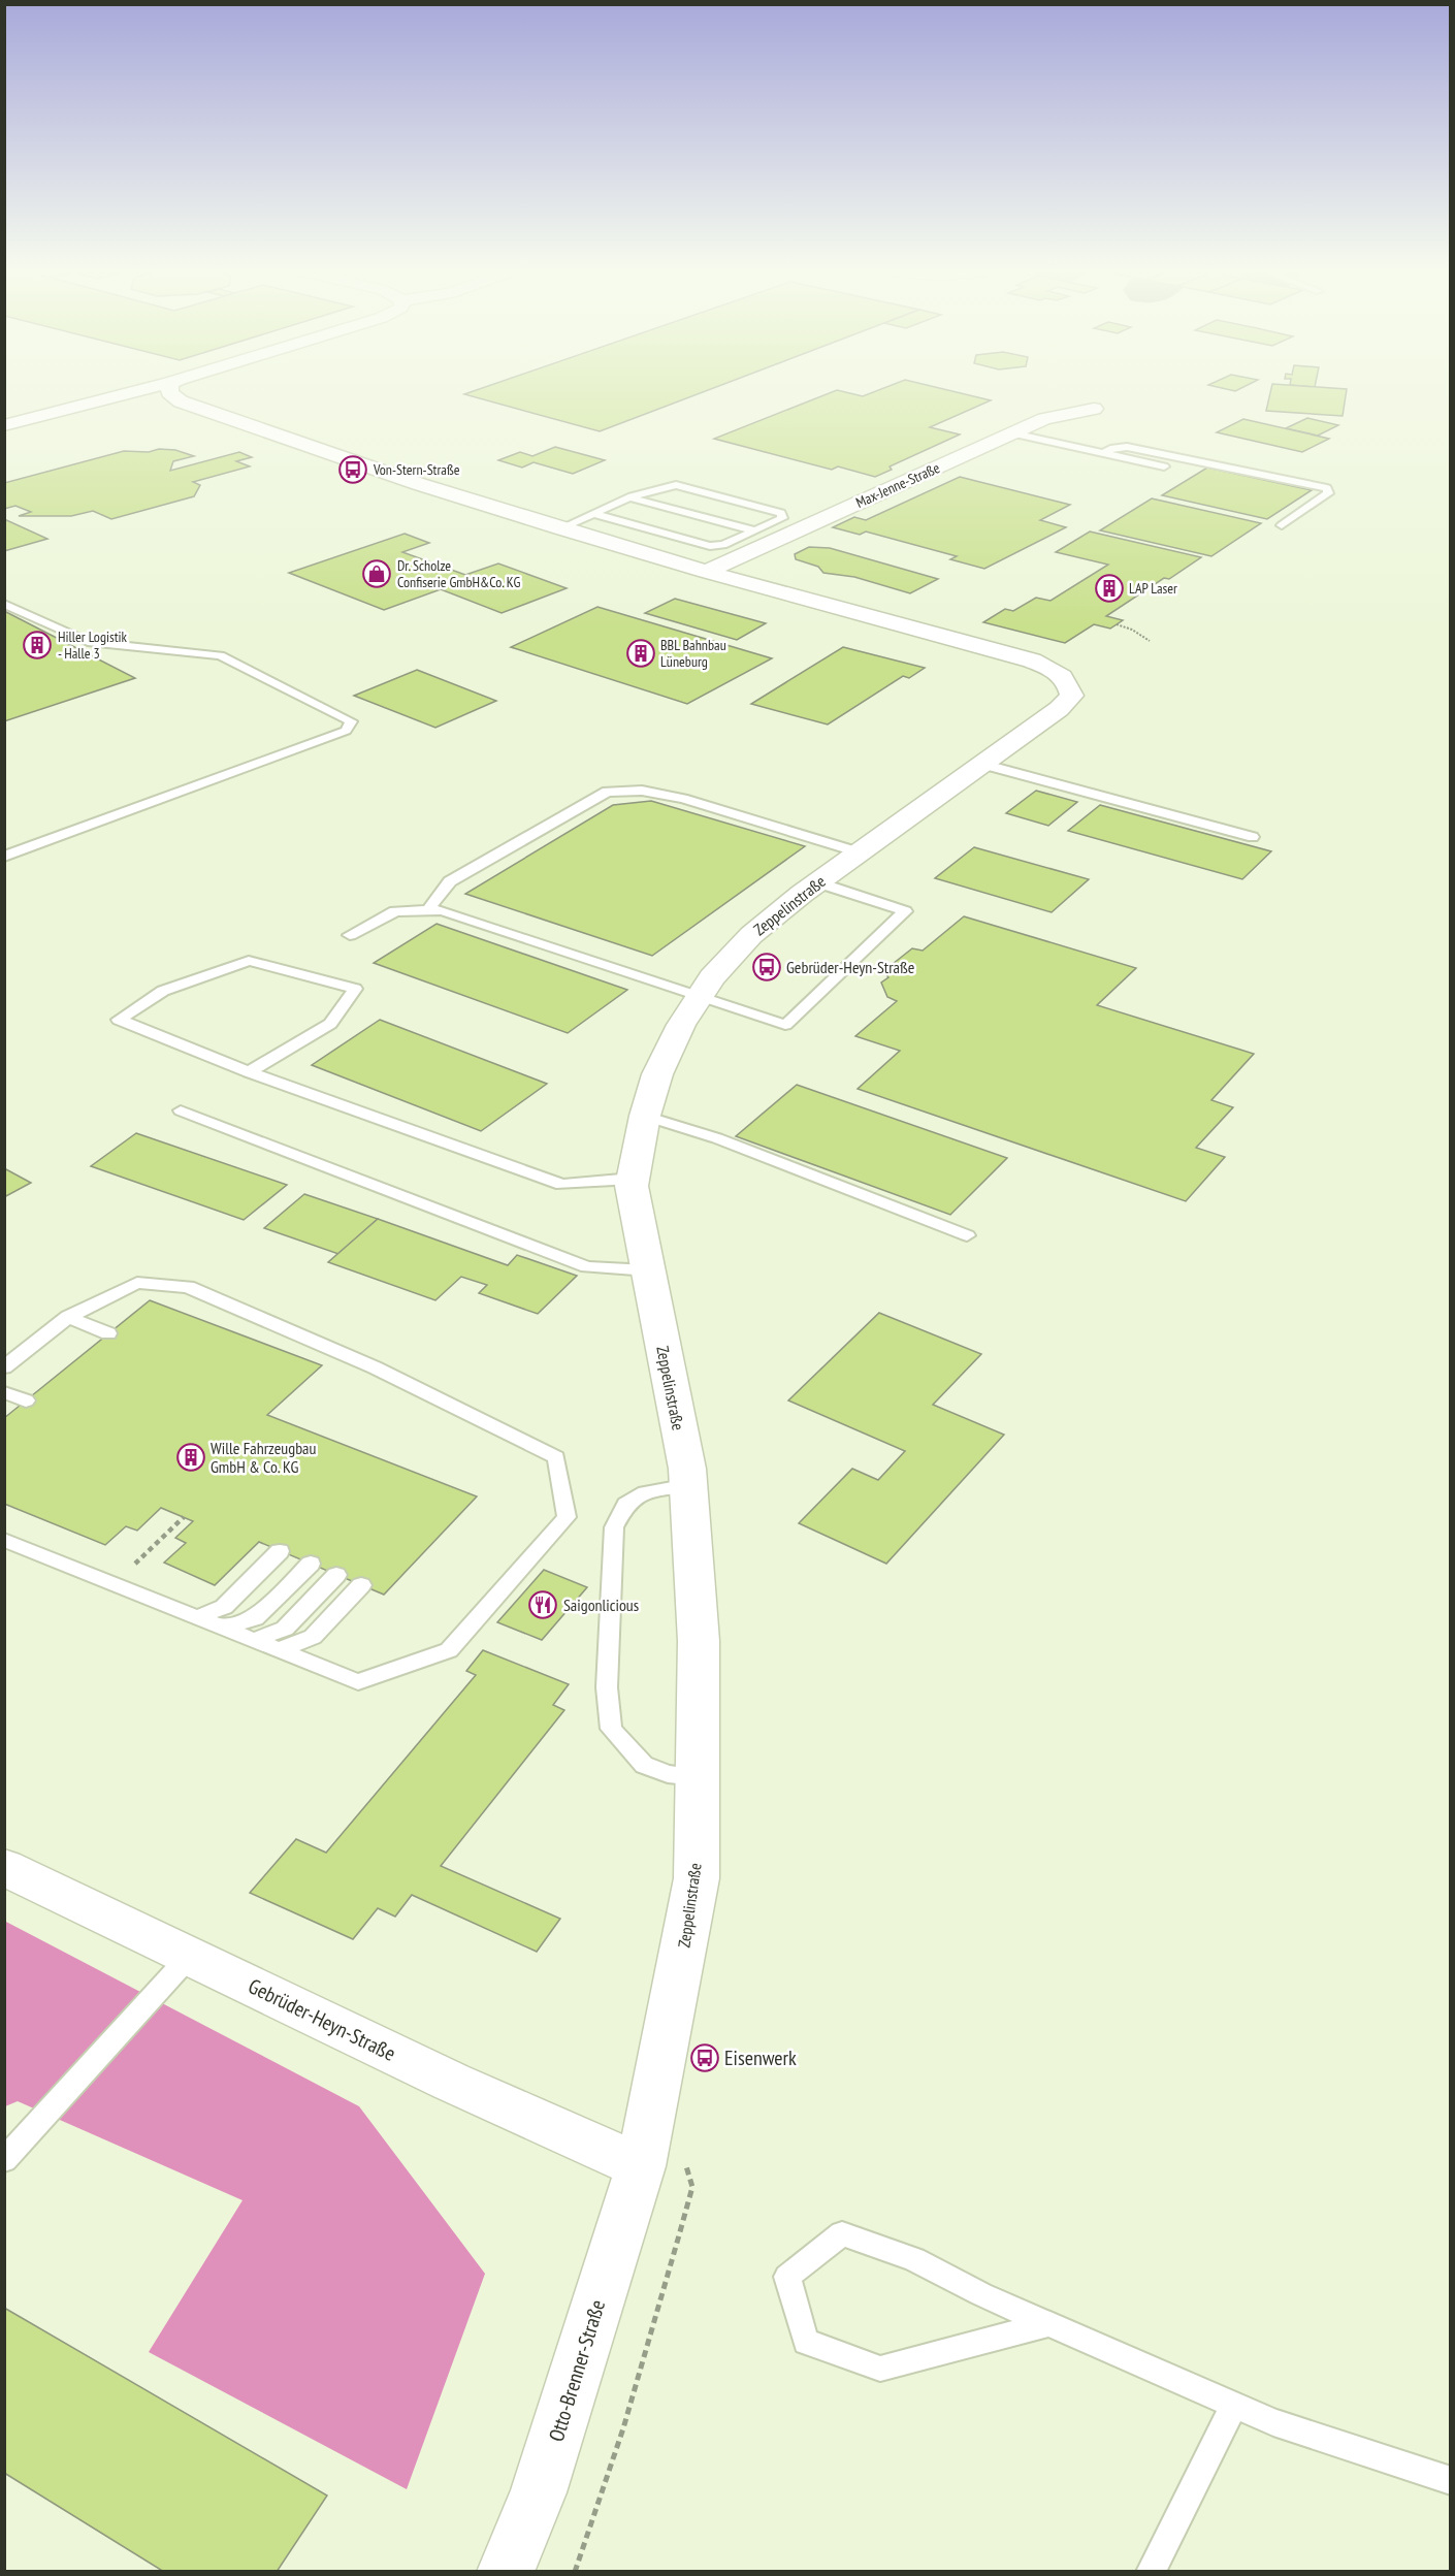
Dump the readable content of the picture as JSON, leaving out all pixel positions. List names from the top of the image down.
{
  "streets": {
    "street": [
      "Max-Jenne-Straße",
      "Zeppelinstraße",
      "Gebrüder-Heyn-Straße",
      "Otto-Brenner-Straße"
    ]
  },
  "crossings": [
    ["Max-Jenne-Straße", "Zeppelinstraße"],
    ["Zeppelinstraße", "Gebrüder-Heyn-Straße"],
    ["Zeppelinstraße", "Otto-Brenner-Straße"],
    ["Gebrüder-Heyn-Straße", "Otto-Brenner-Straße"]
  ],
  "places": {
    "bus stop": ["Von-Stern-Straße", "Gebrüder-Heyn-Straße", "Eisenwerk"],
    "shop": ["Dr. Scholze Confiserie GmbH&Co. KG"],
    "building": [
      "LAP Laser",
      "Hiller Logistik - Halle 3",
      "BBL Bahnbau Lüneburg",
      "Wille Fahrzeugbau GmbH & Co. KG"
    ],
    "restaurant": ["Saigonlicious"]
  }
}
